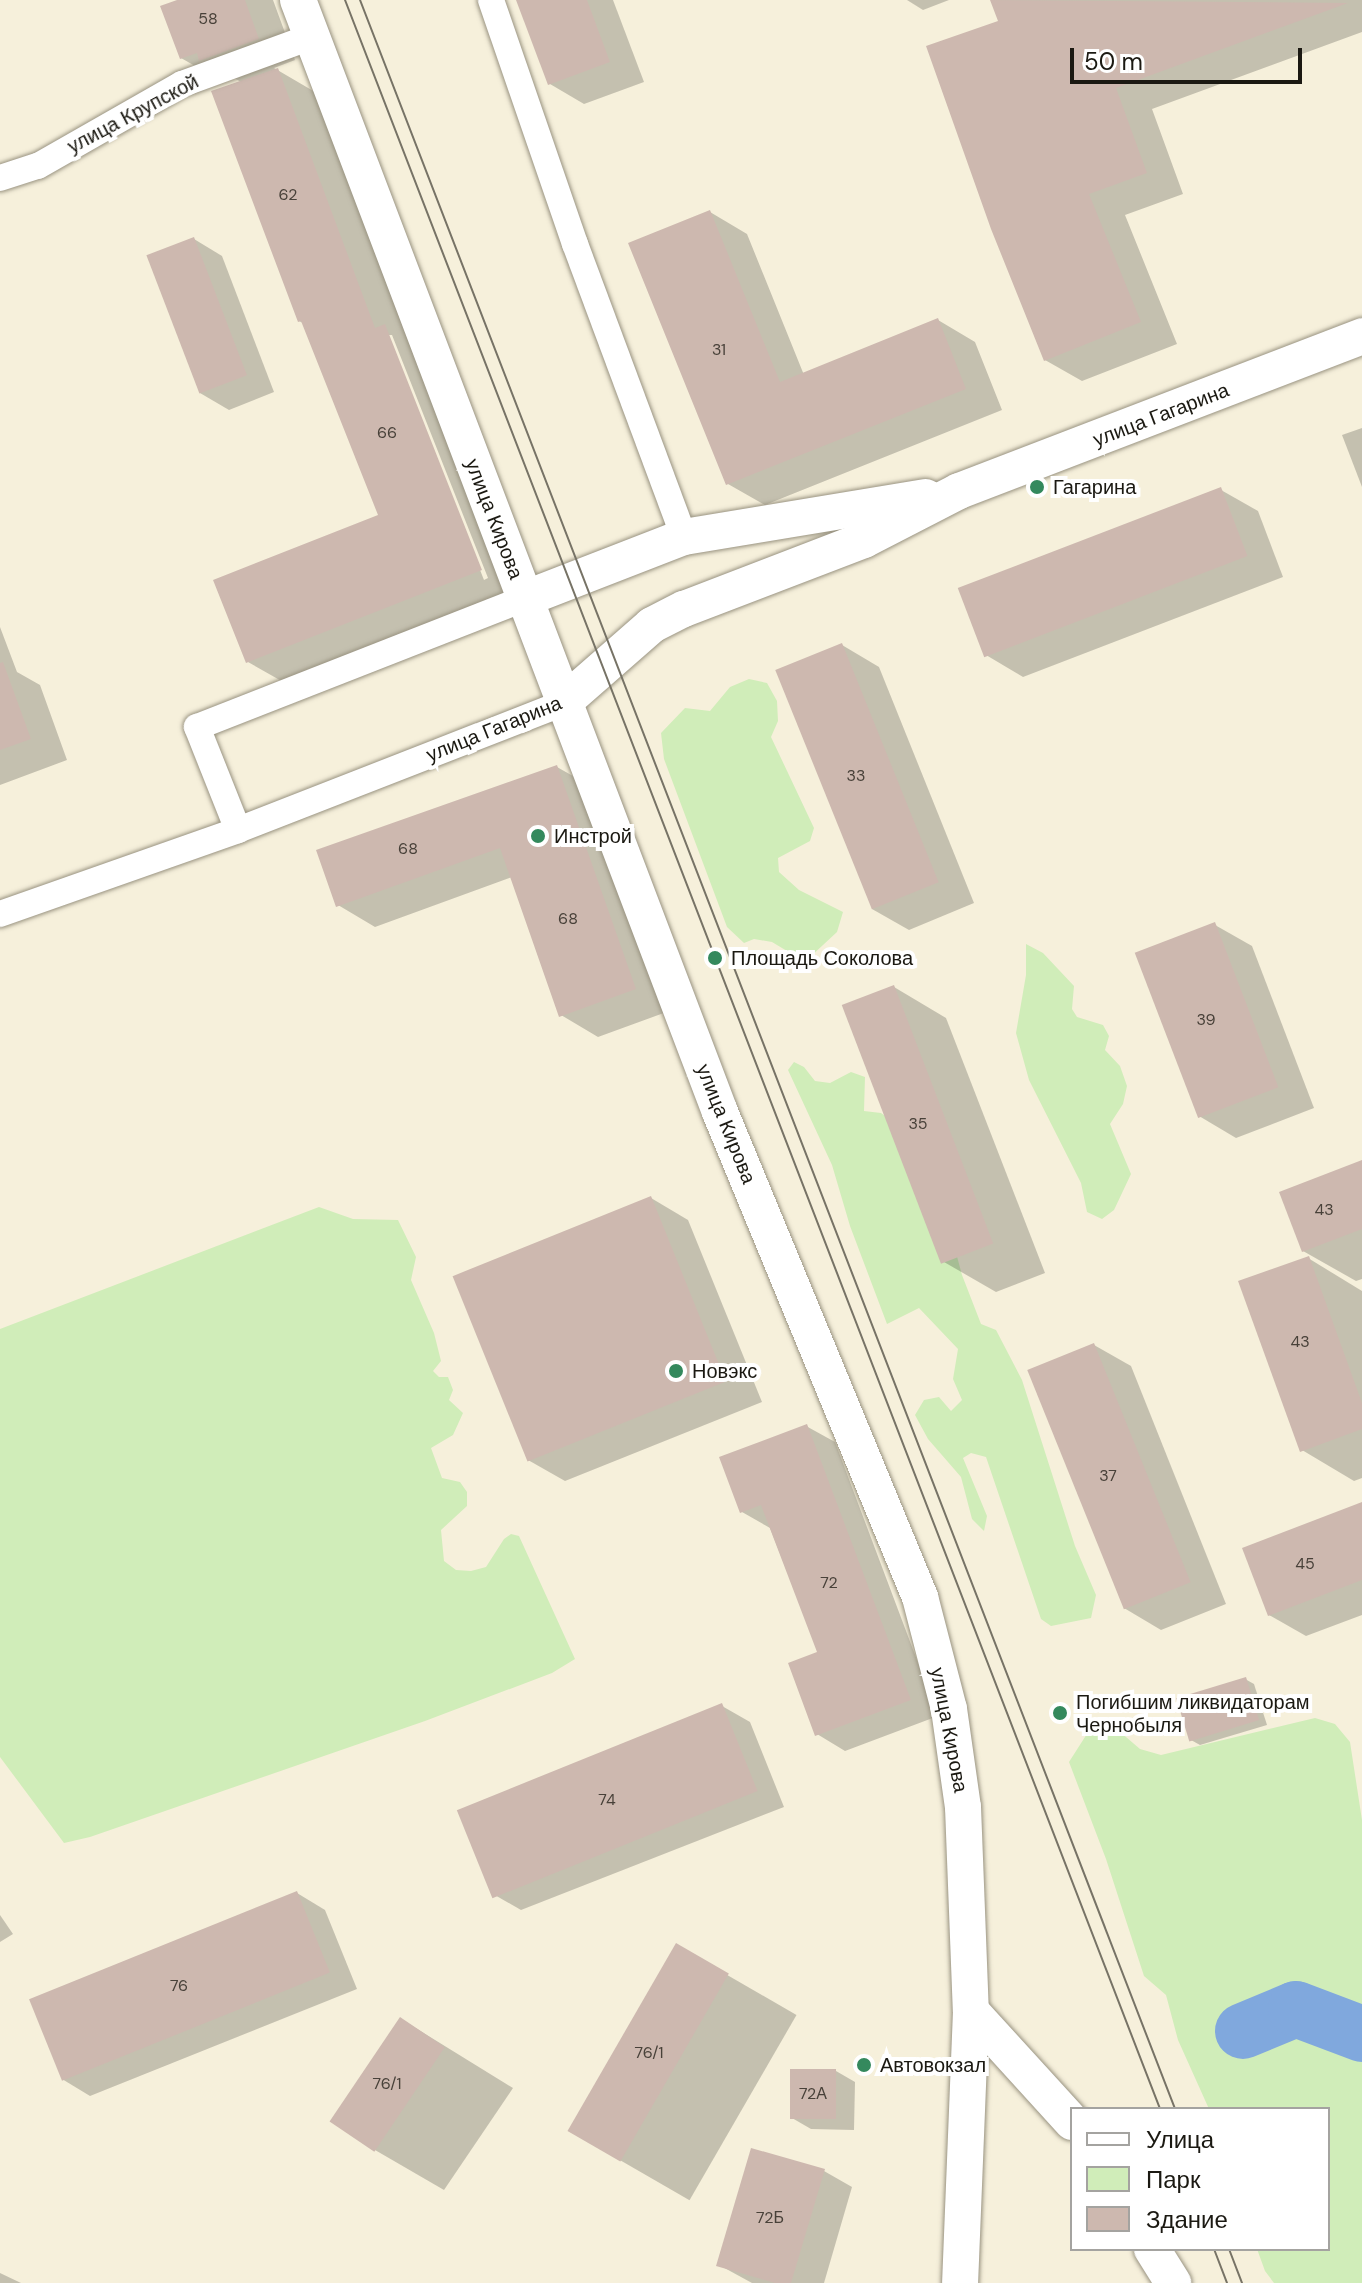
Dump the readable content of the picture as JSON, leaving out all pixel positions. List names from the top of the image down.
{
  "streets": {
    "street": ["улица Крупской", "улица Гагарина", "улица Кирова"]
  },
  "crossings": [
    ["улица Крупской", "улица Кирова"],
    ["улица Гагарина", "улица Кирова"]
  ],
  "places": [
    "Гагарина",
    "Инстрой",
    "Площадь Соколова",
    "Новэкс",
    "Погибшим ликвидаторам Чернобыля",
    "Автовокзал"
  ],
  "house_numbers": [
    "58",
    "62",
    "31",
    "66",
    "33",
    "68",
    "68",
    "39",
    "35",
    "43",
    "43",
    "37",
    "45",
    "72",
    "74",
    "76",
    "76/1",
    "76/1",
    "72А",
    "72Б"
  ],
  "legend": ["Улица", "Парк", "Здание"],
  "scale_bar": "50 m"
}
